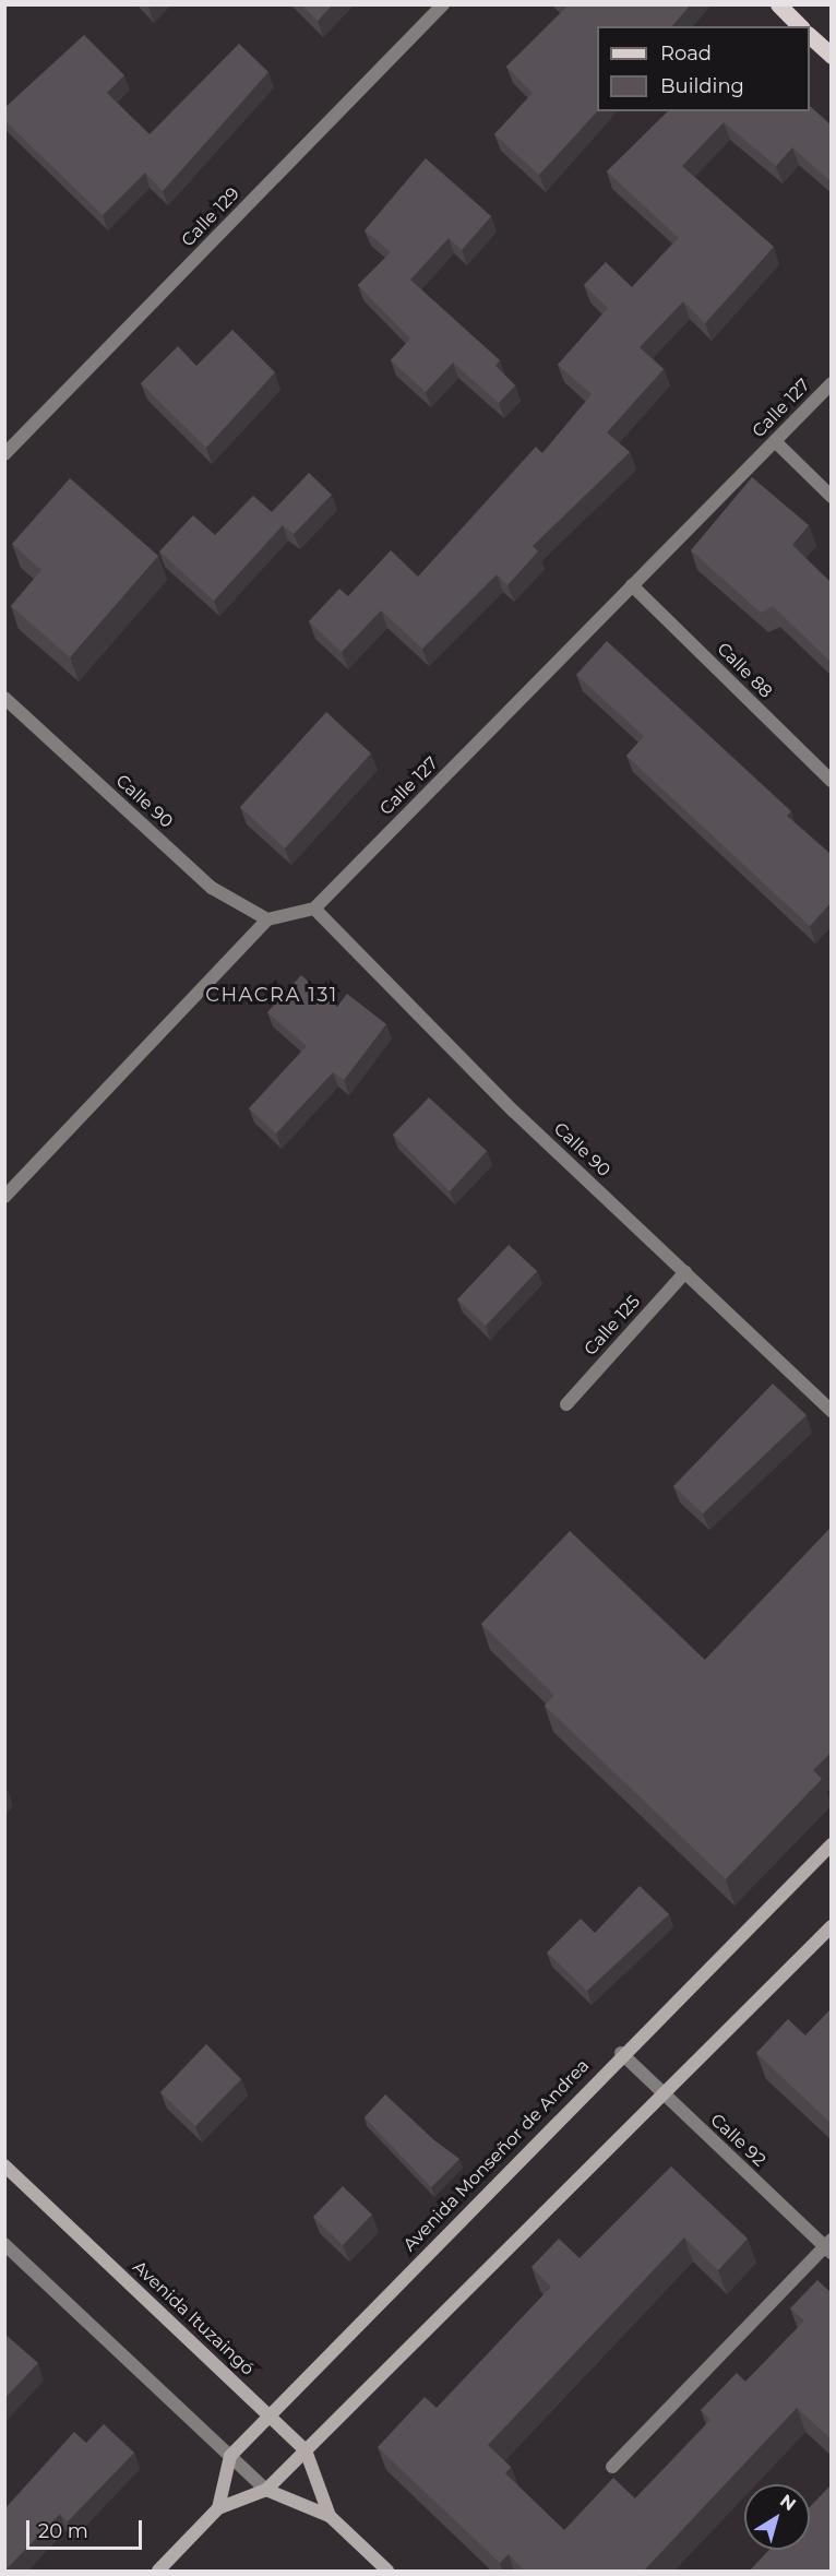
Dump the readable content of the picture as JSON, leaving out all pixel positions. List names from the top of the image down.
{
  "streets": {
    "main road": ["Avenida Monseñor de Andrea", "Avenida Ituzaingó"],
    "street": [
      "Calle 129",
      "Calle 127",
      "Calle 88",
      "Calle 90",
      "Calle 125",
      "Calle 92"
    ]
  },
  "crossings": [
    ["Calle 127", "Calle 88"],
    ["Calle 127", "Calle 90"],
    ["Calle 90", "Calle 125"],
    ["Calle 92", "Avenida Monseñor de Andrea"],
    ["Avenida Monseñor de Andrea", "Avenida Ituzaingó"]
  ],
  "districts": ["CHACRA 131"],
  "legend": ["Road", "Building"],
  "scale_bar": "20 m",
  "north": "top right"
}
